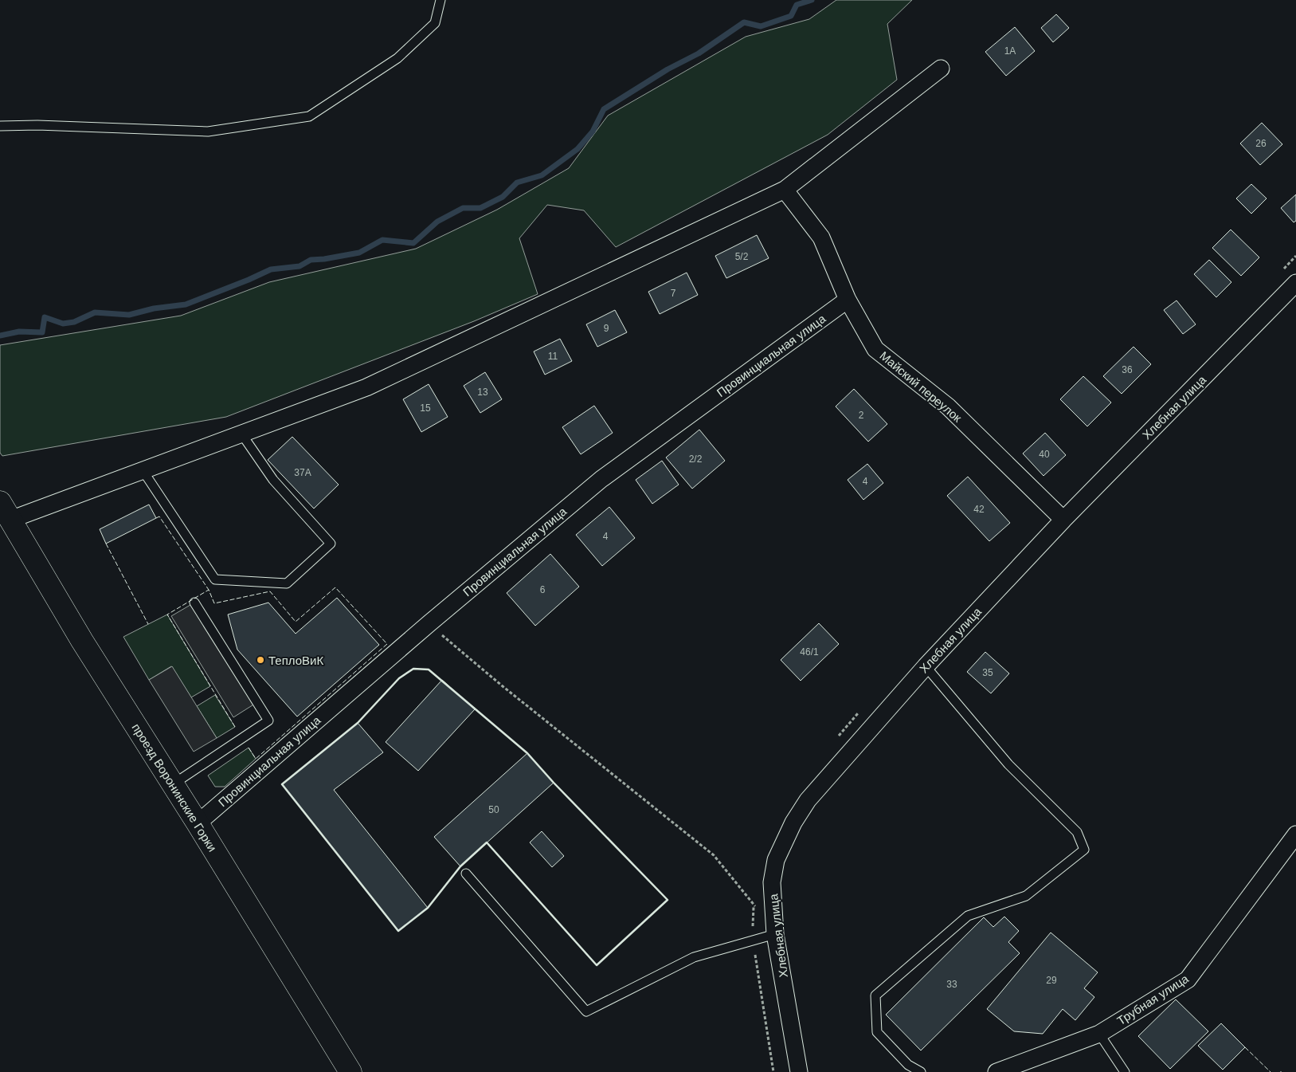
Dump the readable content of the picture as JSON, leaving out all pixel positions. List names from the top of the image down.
{
  "streets": {
    "street": [
      "Провинциальная улица",
      "Майский переулок",
      "Хлебная улица",
      "проезд Воронинские Горки",
      "Трубная улица"
    ]
  },
  "crossings": [
    ["Провинциальная улица", "Майский переулок"],
    ["Провинциальная улица", "проезд Воронинские Горки"],
    ["Майский переулок", "Хлебная улица"]
  ],
  "places": ["ТеплоВиК"],
  "house_numbers": [
    "1А",
    "26",
    "5/2",
    "7",
    "9",
    "11",
    "36",
    "13",
    "15",
    "2",
    "40",
    "2/2",
    "37А",
    "4",
    "42",
    "4",
    "6",
    "46/1",
    "35",
    "50",
    "29",
    "33"
  ]
}
